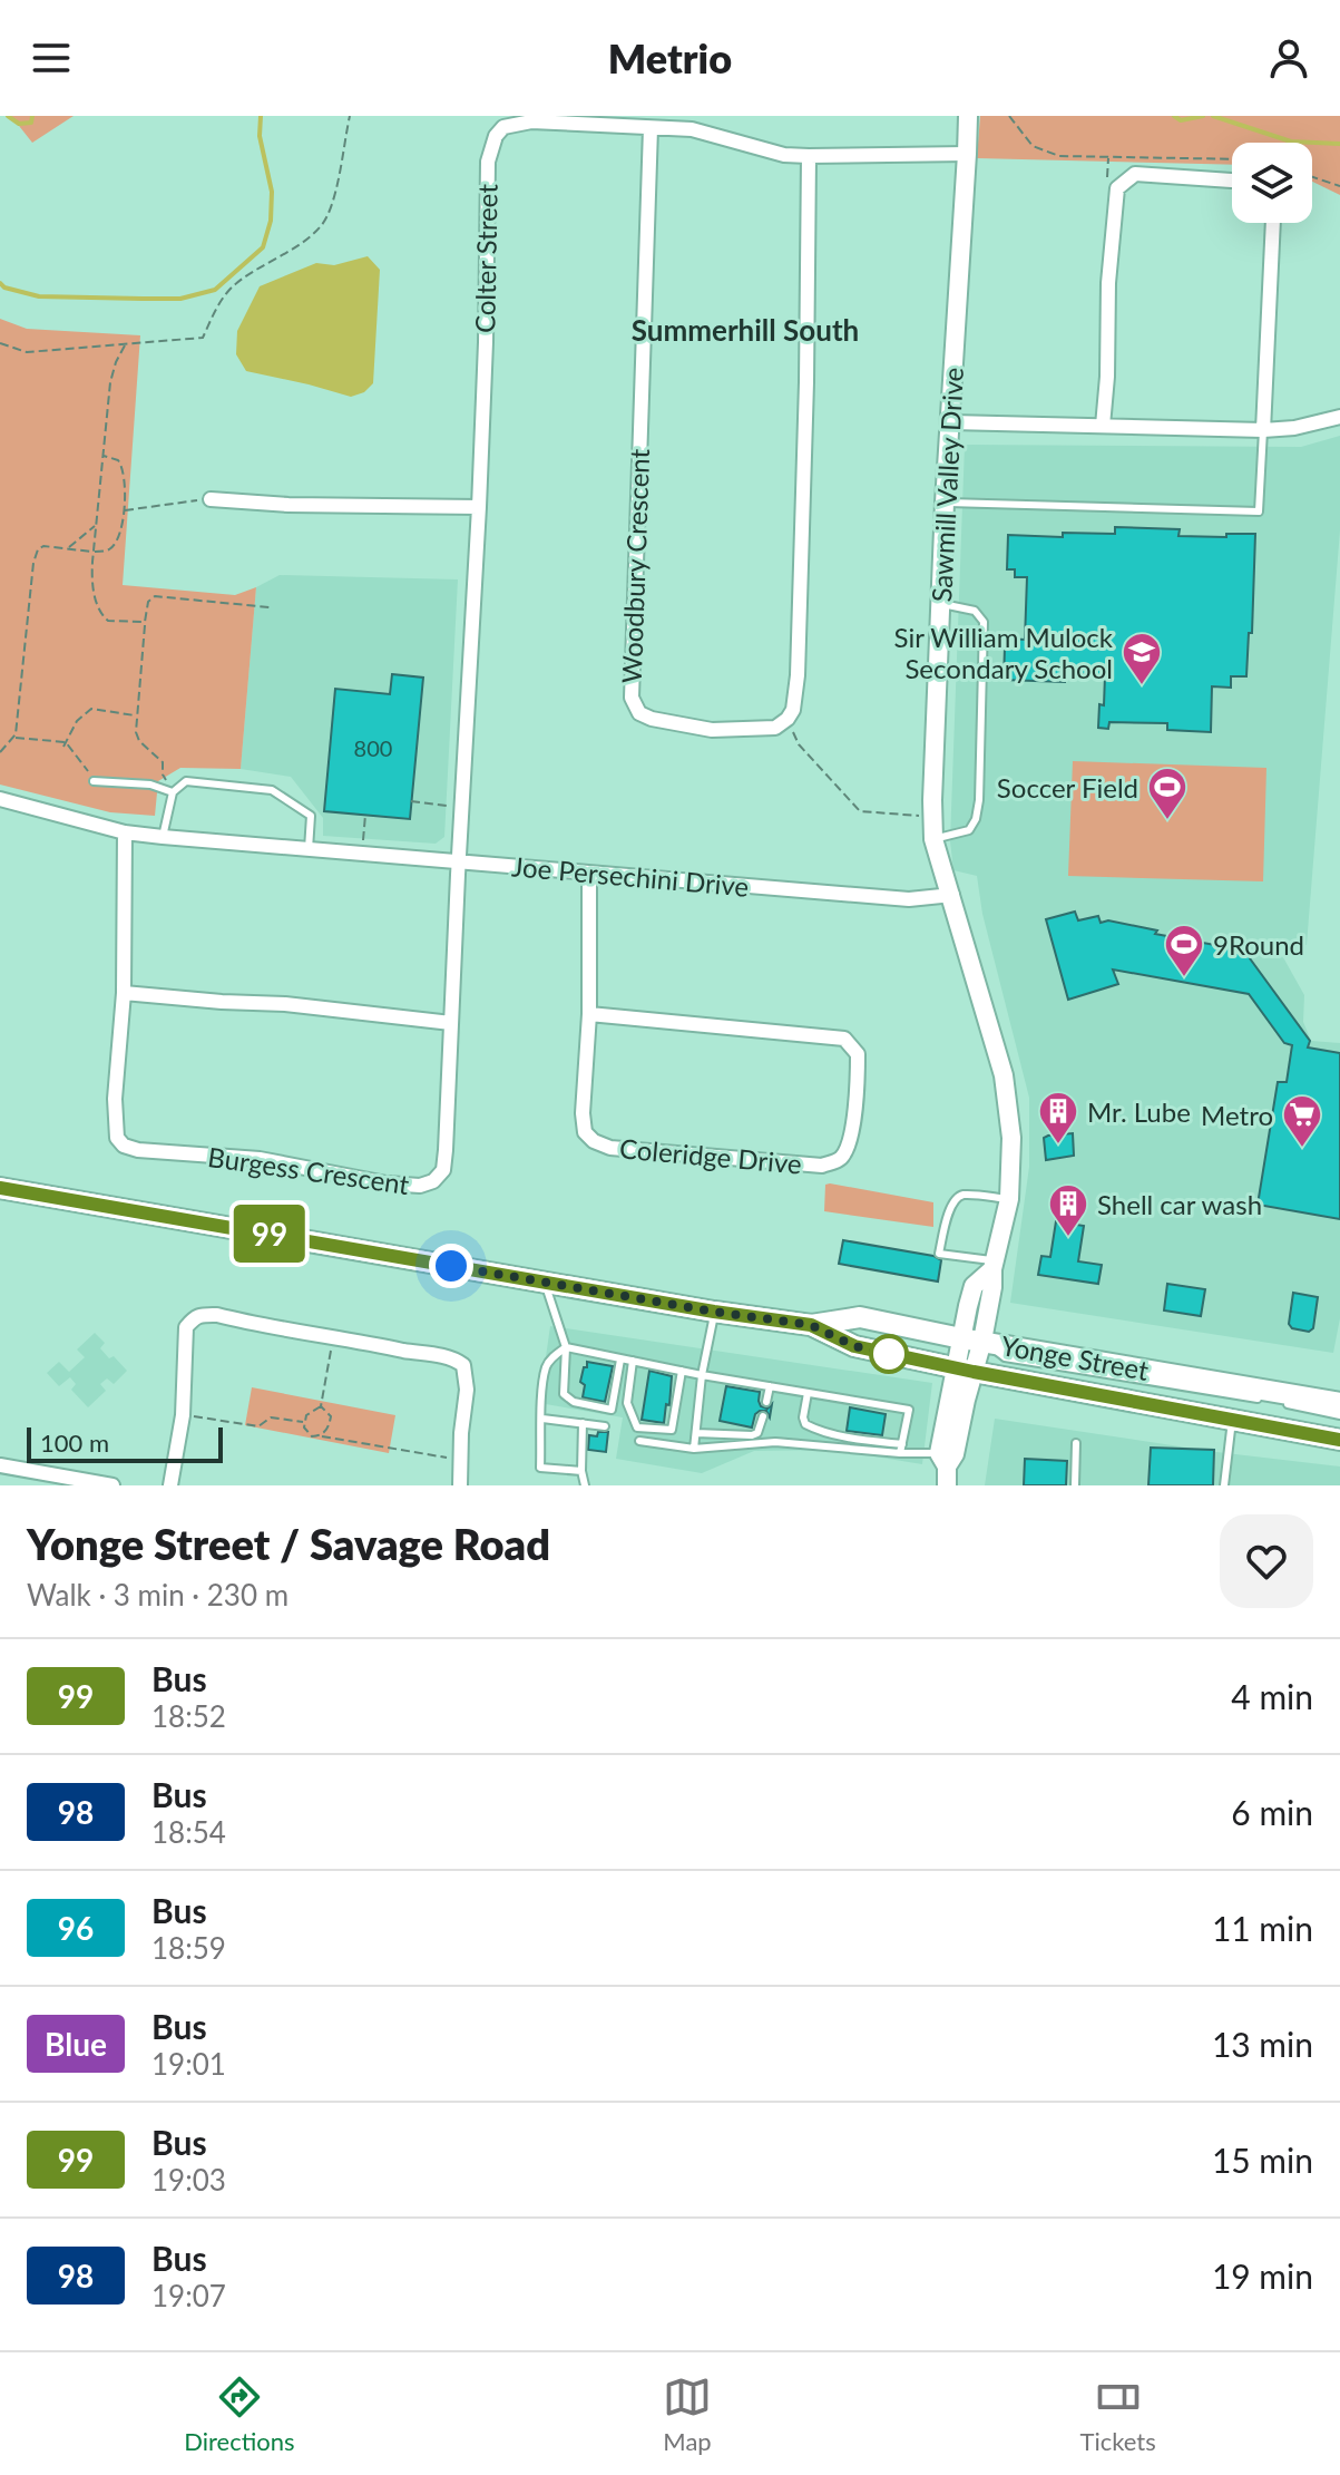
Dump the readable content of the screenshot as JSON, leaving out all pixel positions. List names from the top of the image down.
{
  "streets": {
    "main road": ["Yonge Street"],
    "street": [
      "Colter Street",
      "Sawmill Valley Drive",
      "Woodbury Crescent",
      "Joe Persechini Drive",
      "Coleridge Drive",
      "Burgess Crescent"
    ]
  },
  "crossings": [
    ["Colter Street", "Sawmill Valley Drive"],
    ["Colter Street", "Woodbury Crescent"],
    ["Colter Street", "Joe Persechini Drive"],
    ["Colter Street", "Burgess Crescent"],
    ["Sawmill Valley Drive", "Joe Persechini Drive"],
    ["Sawmill Valley Drive", "Yonge Street"],
    ["Joe Persechini Drive", "Coleridge Drive"],
    ["Joe Persechini Drive", "Burgess Crescent"]
  ],
  "districts": ["Summerhill South"],
  "places": {
    "school or university": ["Sir William Mulock Secondary School"],
    "sports": ["Soccer Field", "9Round"],
    "building": ["Mr. Lube", "Shell car wash"],
    "supermarket": ["Metro"]
  },
  "lines": ["bus line 99"],
  "house_numbers": ["800"],
  "scale_bar": "100 m",
  "page": {
    "header": "Metrio",
    "on_map": "99",
    "scale": "100 m",
    "heading": ["Yonge Street / Savage Road", "Walk · 3 min · 230 m"],
    "list": [
      {
        "mark": "99",
        "name": "Bus",
        "note": "18:52",
        "value": "4 min"
      },
      {
        "mark": "98",
        "name": "Bus",
        "note": "18:54",
        "value": "6 min"
      },
      {
        "mark": "96",
        "name": "Bus",
        "note": "18:59",
        "value": "11 min"
      },
      {
        "mark": "Blue",
        "name": "Bus",
        "note": "19:01",
        "value": "13 min"
      },
      {
        "mark": "99",
        "name": "Bus",
        "note": "19:03",
        "value": "15 min"
      },
      {
        "mark": "98",
        "name": "Bus",
        "note": "19:07",
        "value": "19 min"
      }
    ],
    "tabs": ["Directions", "Map", "Tickets"]
  }
}
